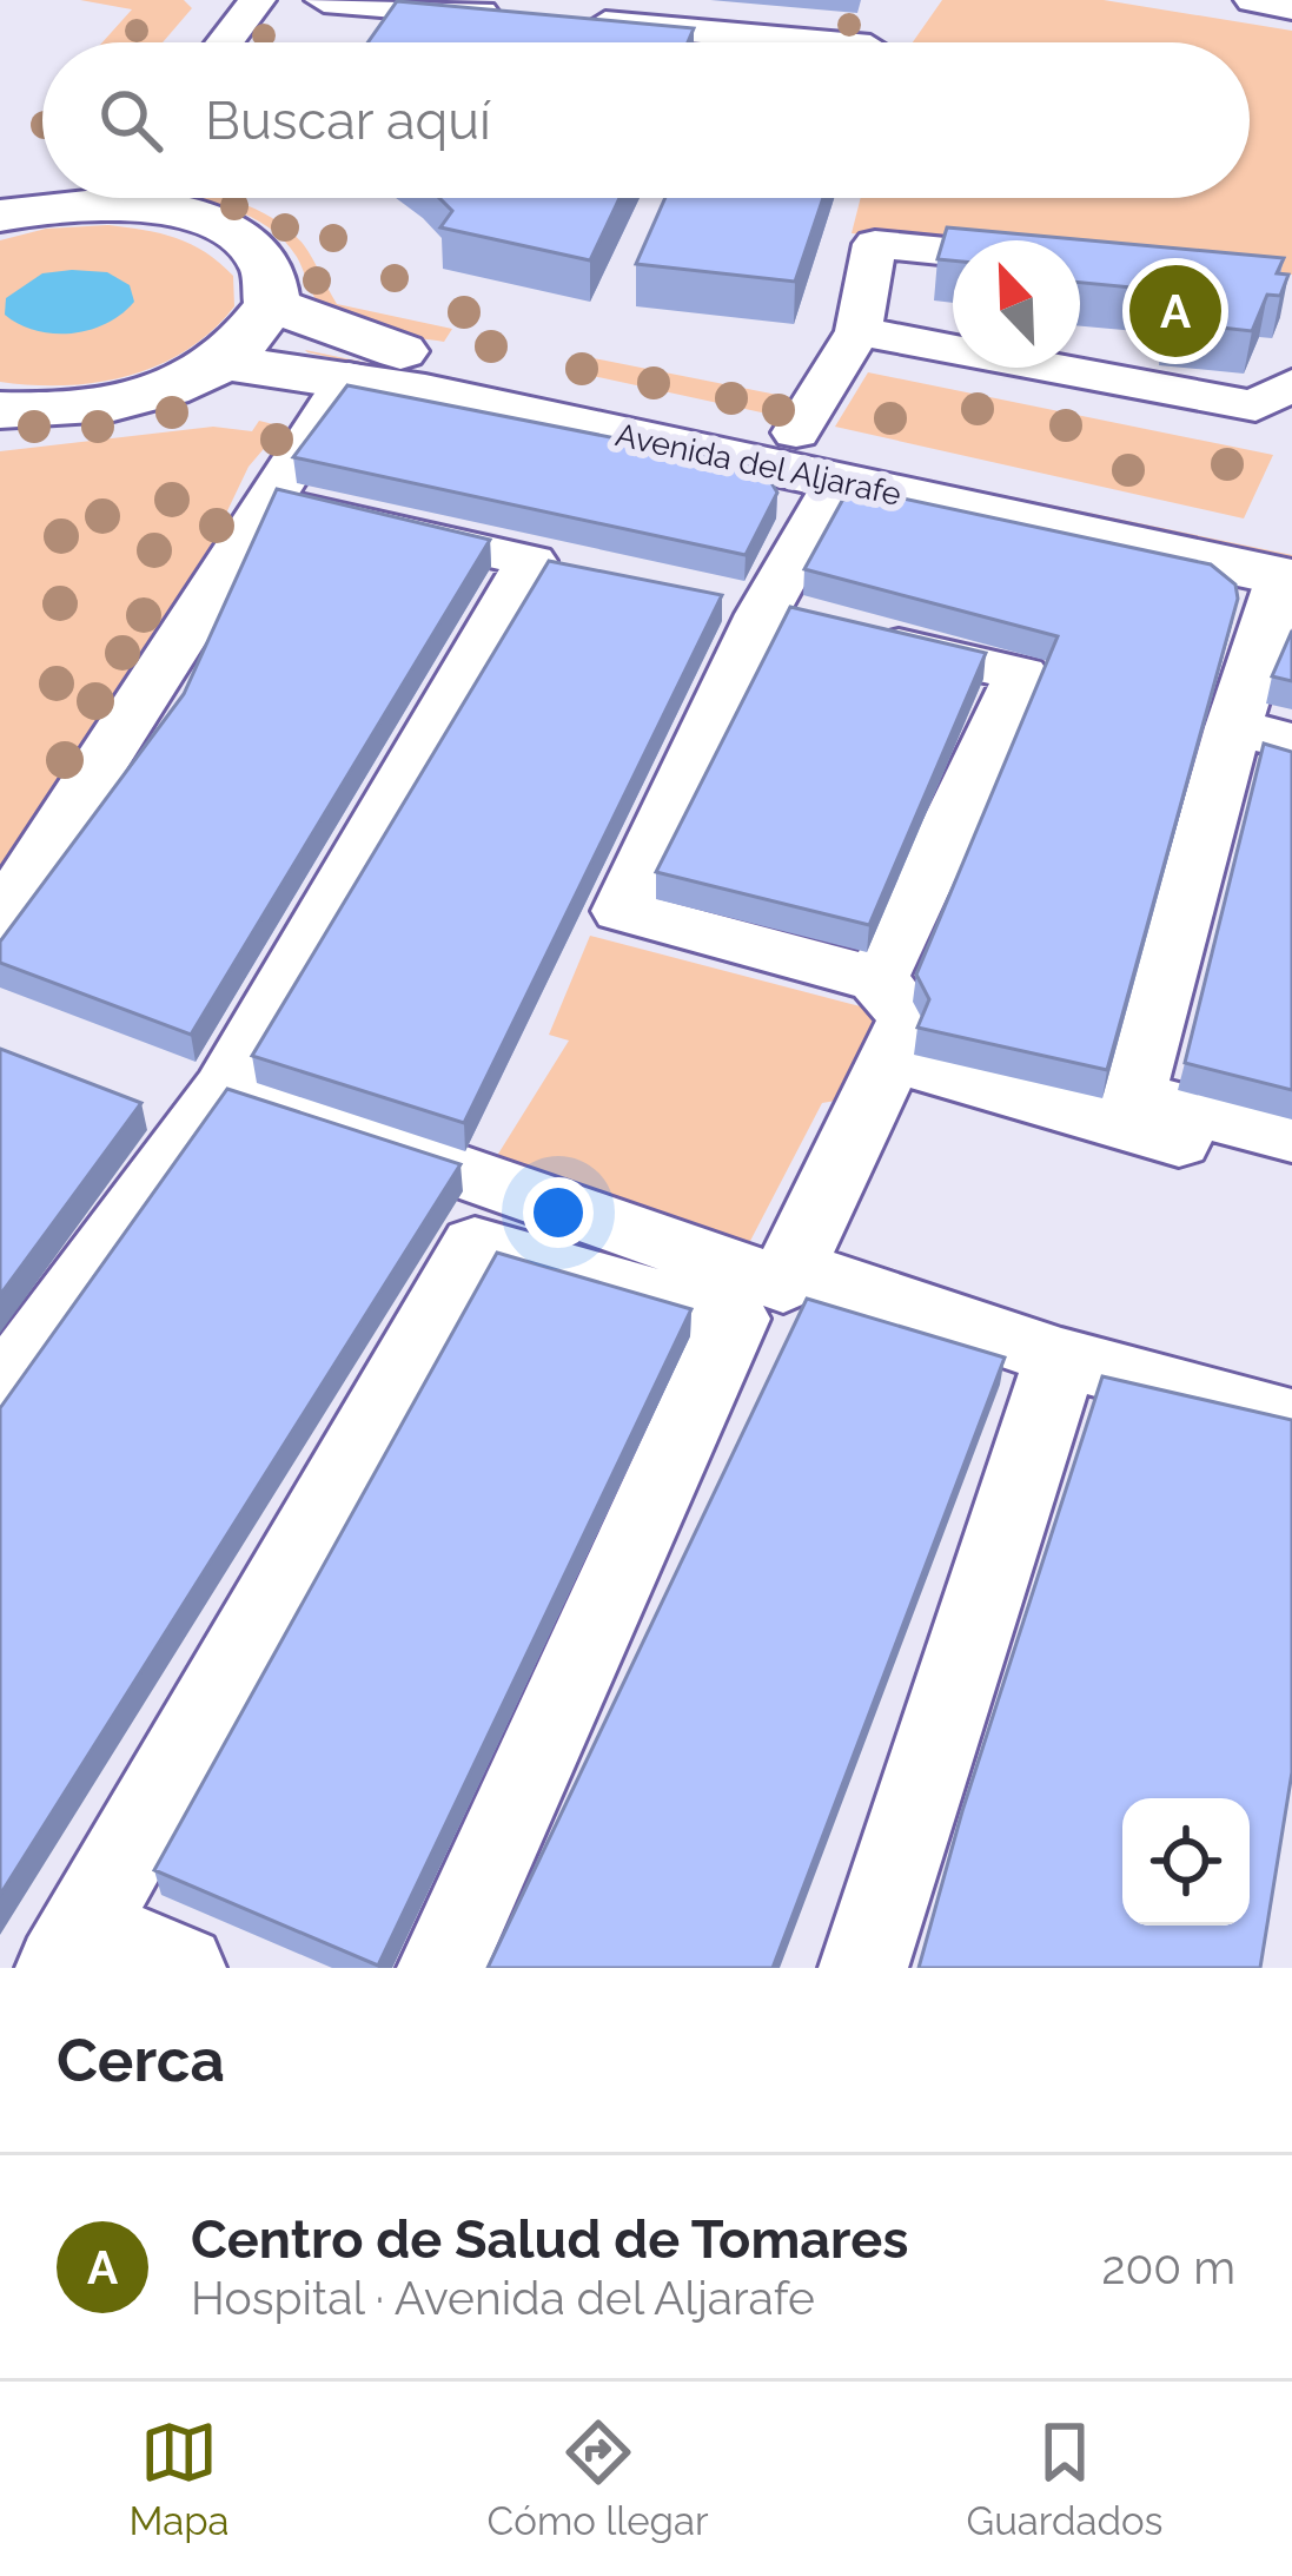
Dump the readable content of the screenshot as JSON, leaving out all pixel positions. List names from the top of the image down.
{
  "streets": {
    "main road": ["Avenida del Aljarafe"]
  },
  "north": "top left",
  "page": {
    "search": "Buscar aquí",
    "pins": "A",
    "heading": "Cerca",
    "list": [
      {
        "mark": "A",
        "name": "Centro de Salud de Tomares",
        "note": "Hospital · Avenida del Aljarafe",
        "value": "200 m"
      }
    ],
    "nav": ["Mapa", "Cómo llegar", "Guardados"]
  }
}
